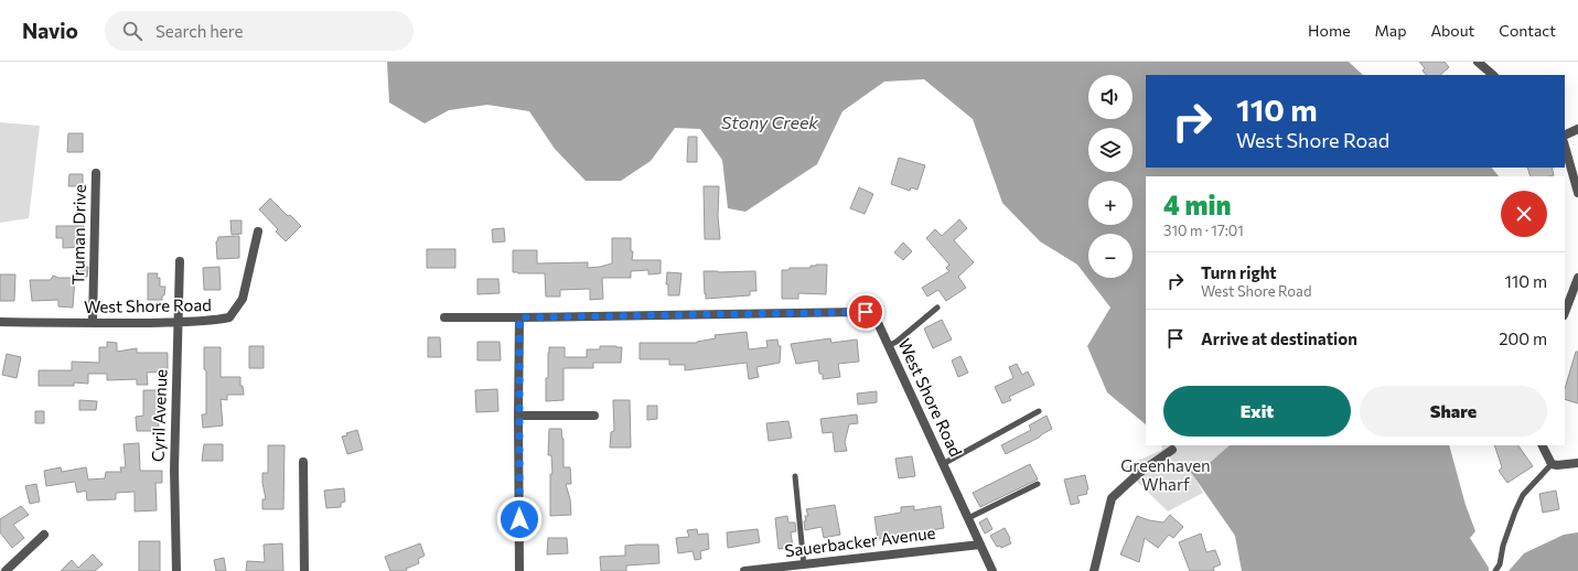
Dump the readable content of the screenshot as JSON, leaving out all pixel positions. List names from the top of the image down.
{
  "streets": {
    "street": [
      "Truman Drive",
      "West Shore Road",
      "Cyril Avenue",
      "Sauerbacker Avenue"
    ]
  },
  "crossings": [
    ["Truman Drive", "West Shore Road"],
    ["West Shore Road", "Cyril Avenue"],
    ["West Shore Road", "Sauerbacker Avenue"]
  ],
  "water": ["Stony Creek"],
  "parks": ["Greenhaven Wharf"],
  "page": {
    "header": "Navio",
    "search": "Search here",
    "nav": [
      "Home",
      "Map",
      "About",
      "Contact"
    ],
    "map_buttons": ["+", "−"],
    "turn": ["110 m", "West Shore Road"],
    "heading": ["4 min", "310 m · 17:01"],
    "list": [
      {
        "name": "Turn right",
        "note": "West Shore Road",
        "value": "110 m"
      },
      {
        "name": "Arrive at destination",
        "value": "200 m"
      }
    ],
    "buttons": ["Exit", "Share"]
  }
}
